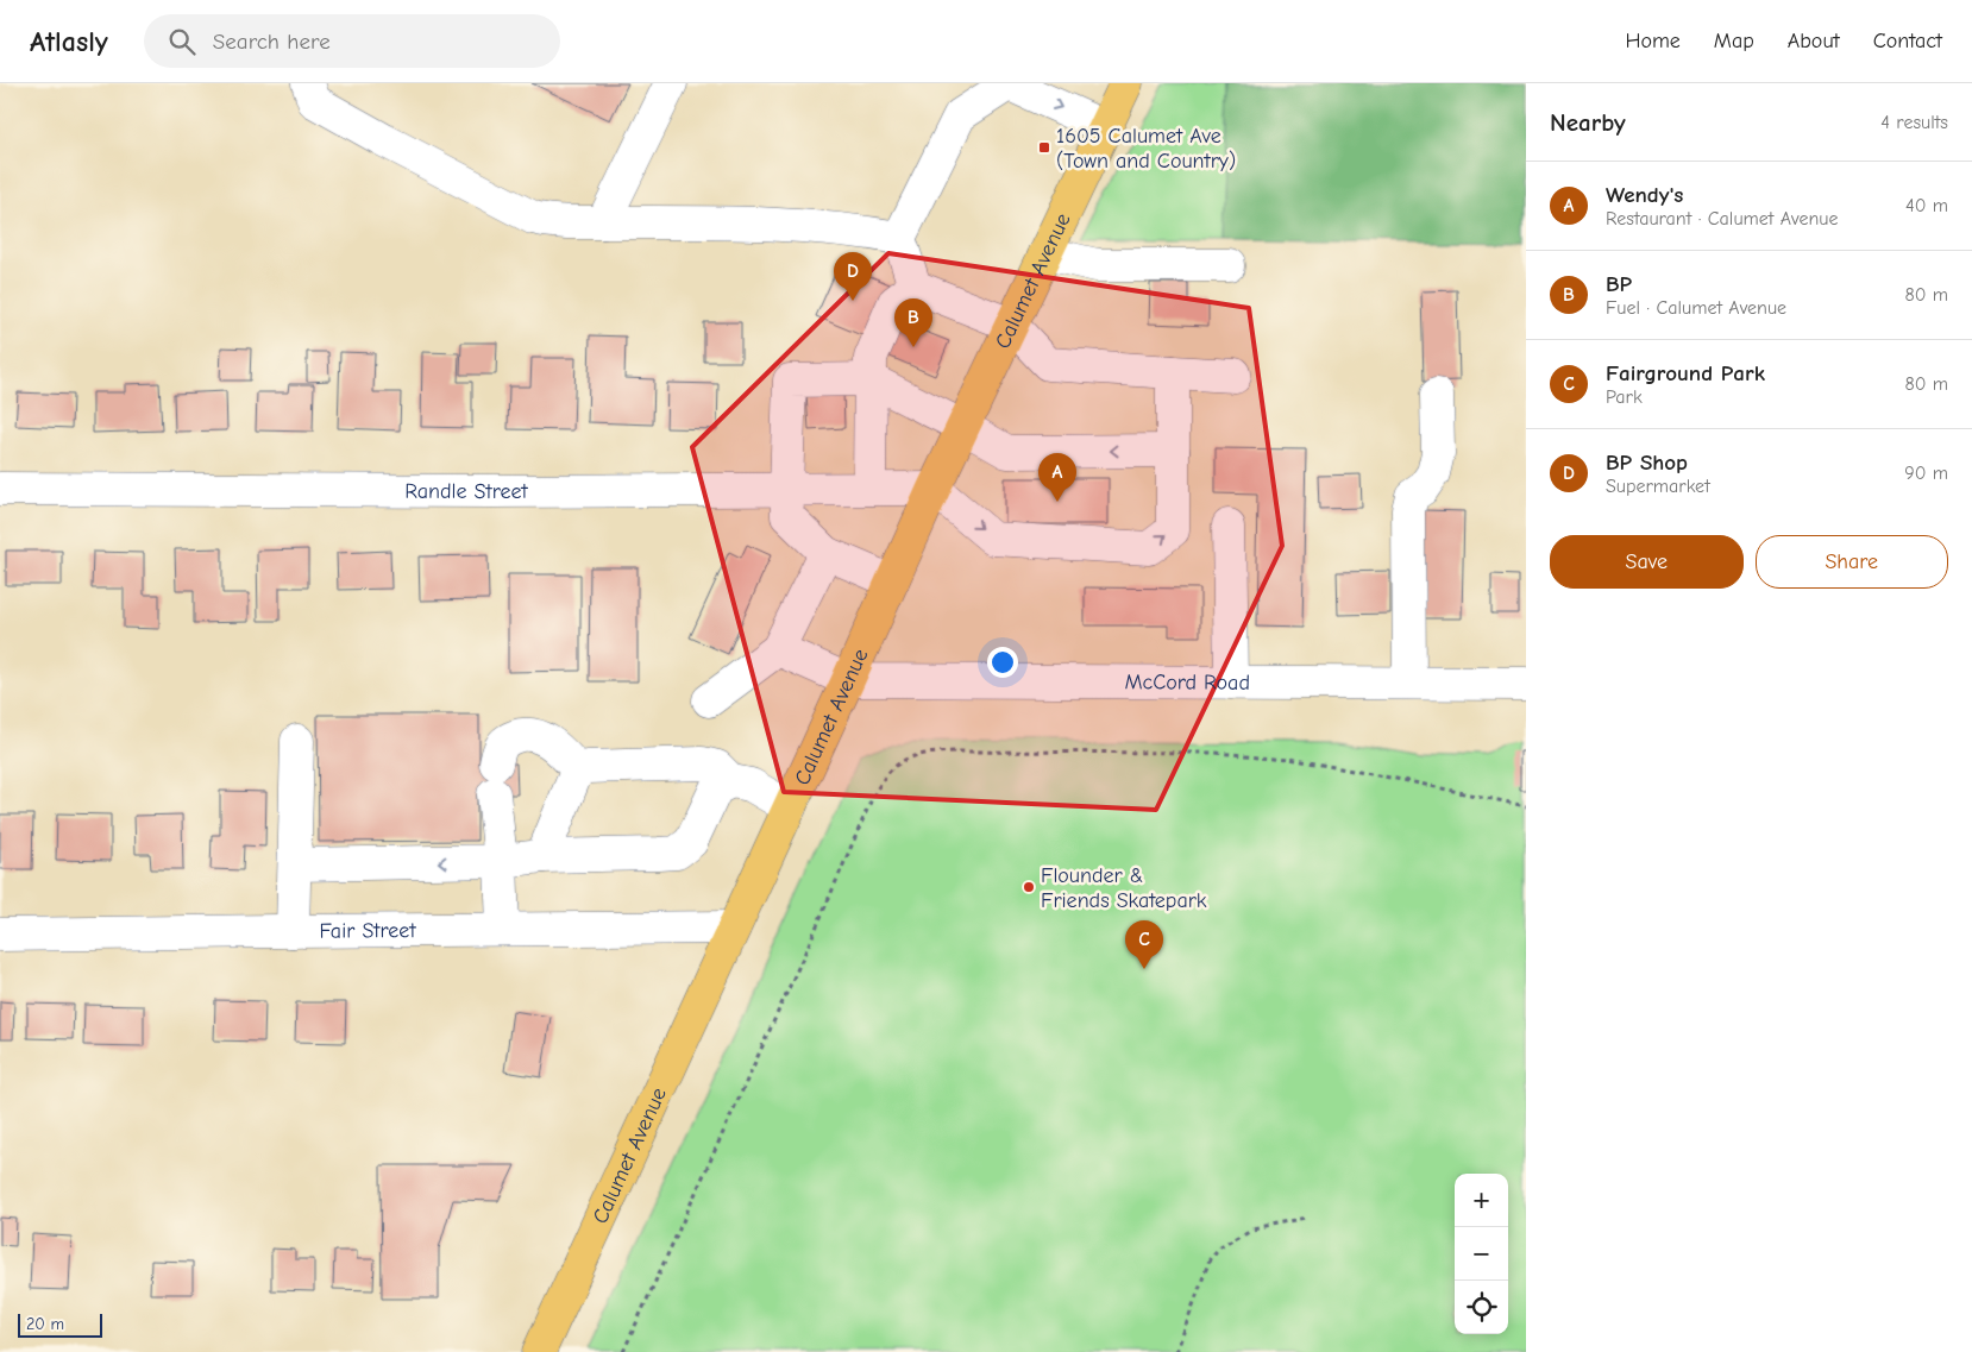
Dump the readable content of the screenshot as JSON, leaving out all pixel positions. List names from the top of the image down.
{
  "streets": {
    "main road": ["Calumet Avenue"],
    "street": ["Randle Street", "McCord Road", "Fair Street"]
  },
  "crossings": [
    ["Calumet Avenue", "Randle Street"],
    ["Calumet Avenue", "McCord Road"],
    ["Calumet Avenue", "Fair Street"]
  ],
  "places": {
    "transit": ["1605 Calumet Ave (Town and Country)"],
    "other": ["Flounder & Friends Skatepark"]
  },
  "scale_bar": "20 m",
  "page": {
    "header": "Atlasly",
    "search": "Search here",
    "nav": [
      "Home",
      "Map",
      "About",
      "Contact"
    ],
    "heading": ["Nearby", "4 results"],
    "list": [
      {
        "mark": "A",
        "name": "Wendy's",
        "note": "Restaurant · Calumet Avenue",
        "value": "40 m"
      },
      {
        "mark": "B",
        "name": "BP",
        "note": "Fuel · Calumet Avenue",
        "value": "80 m"
      },
      {
        "mark": "C",
        "name": "Fairground Park",
        "note": "Park",
        "value": "80 m"
      },
      {
        "mark": "D",
        "name": "BP Shop",
        "note": "Supermarket",
        "value": "90 m"
      }
    ],
    "pins": [
      "D",
      "B",
      "A",
      "C"
    ],
    "buttons": ["Save", "Share"],
    "map_buttons": ["+", "−"],
    "scale": "20 m"
  }
}
